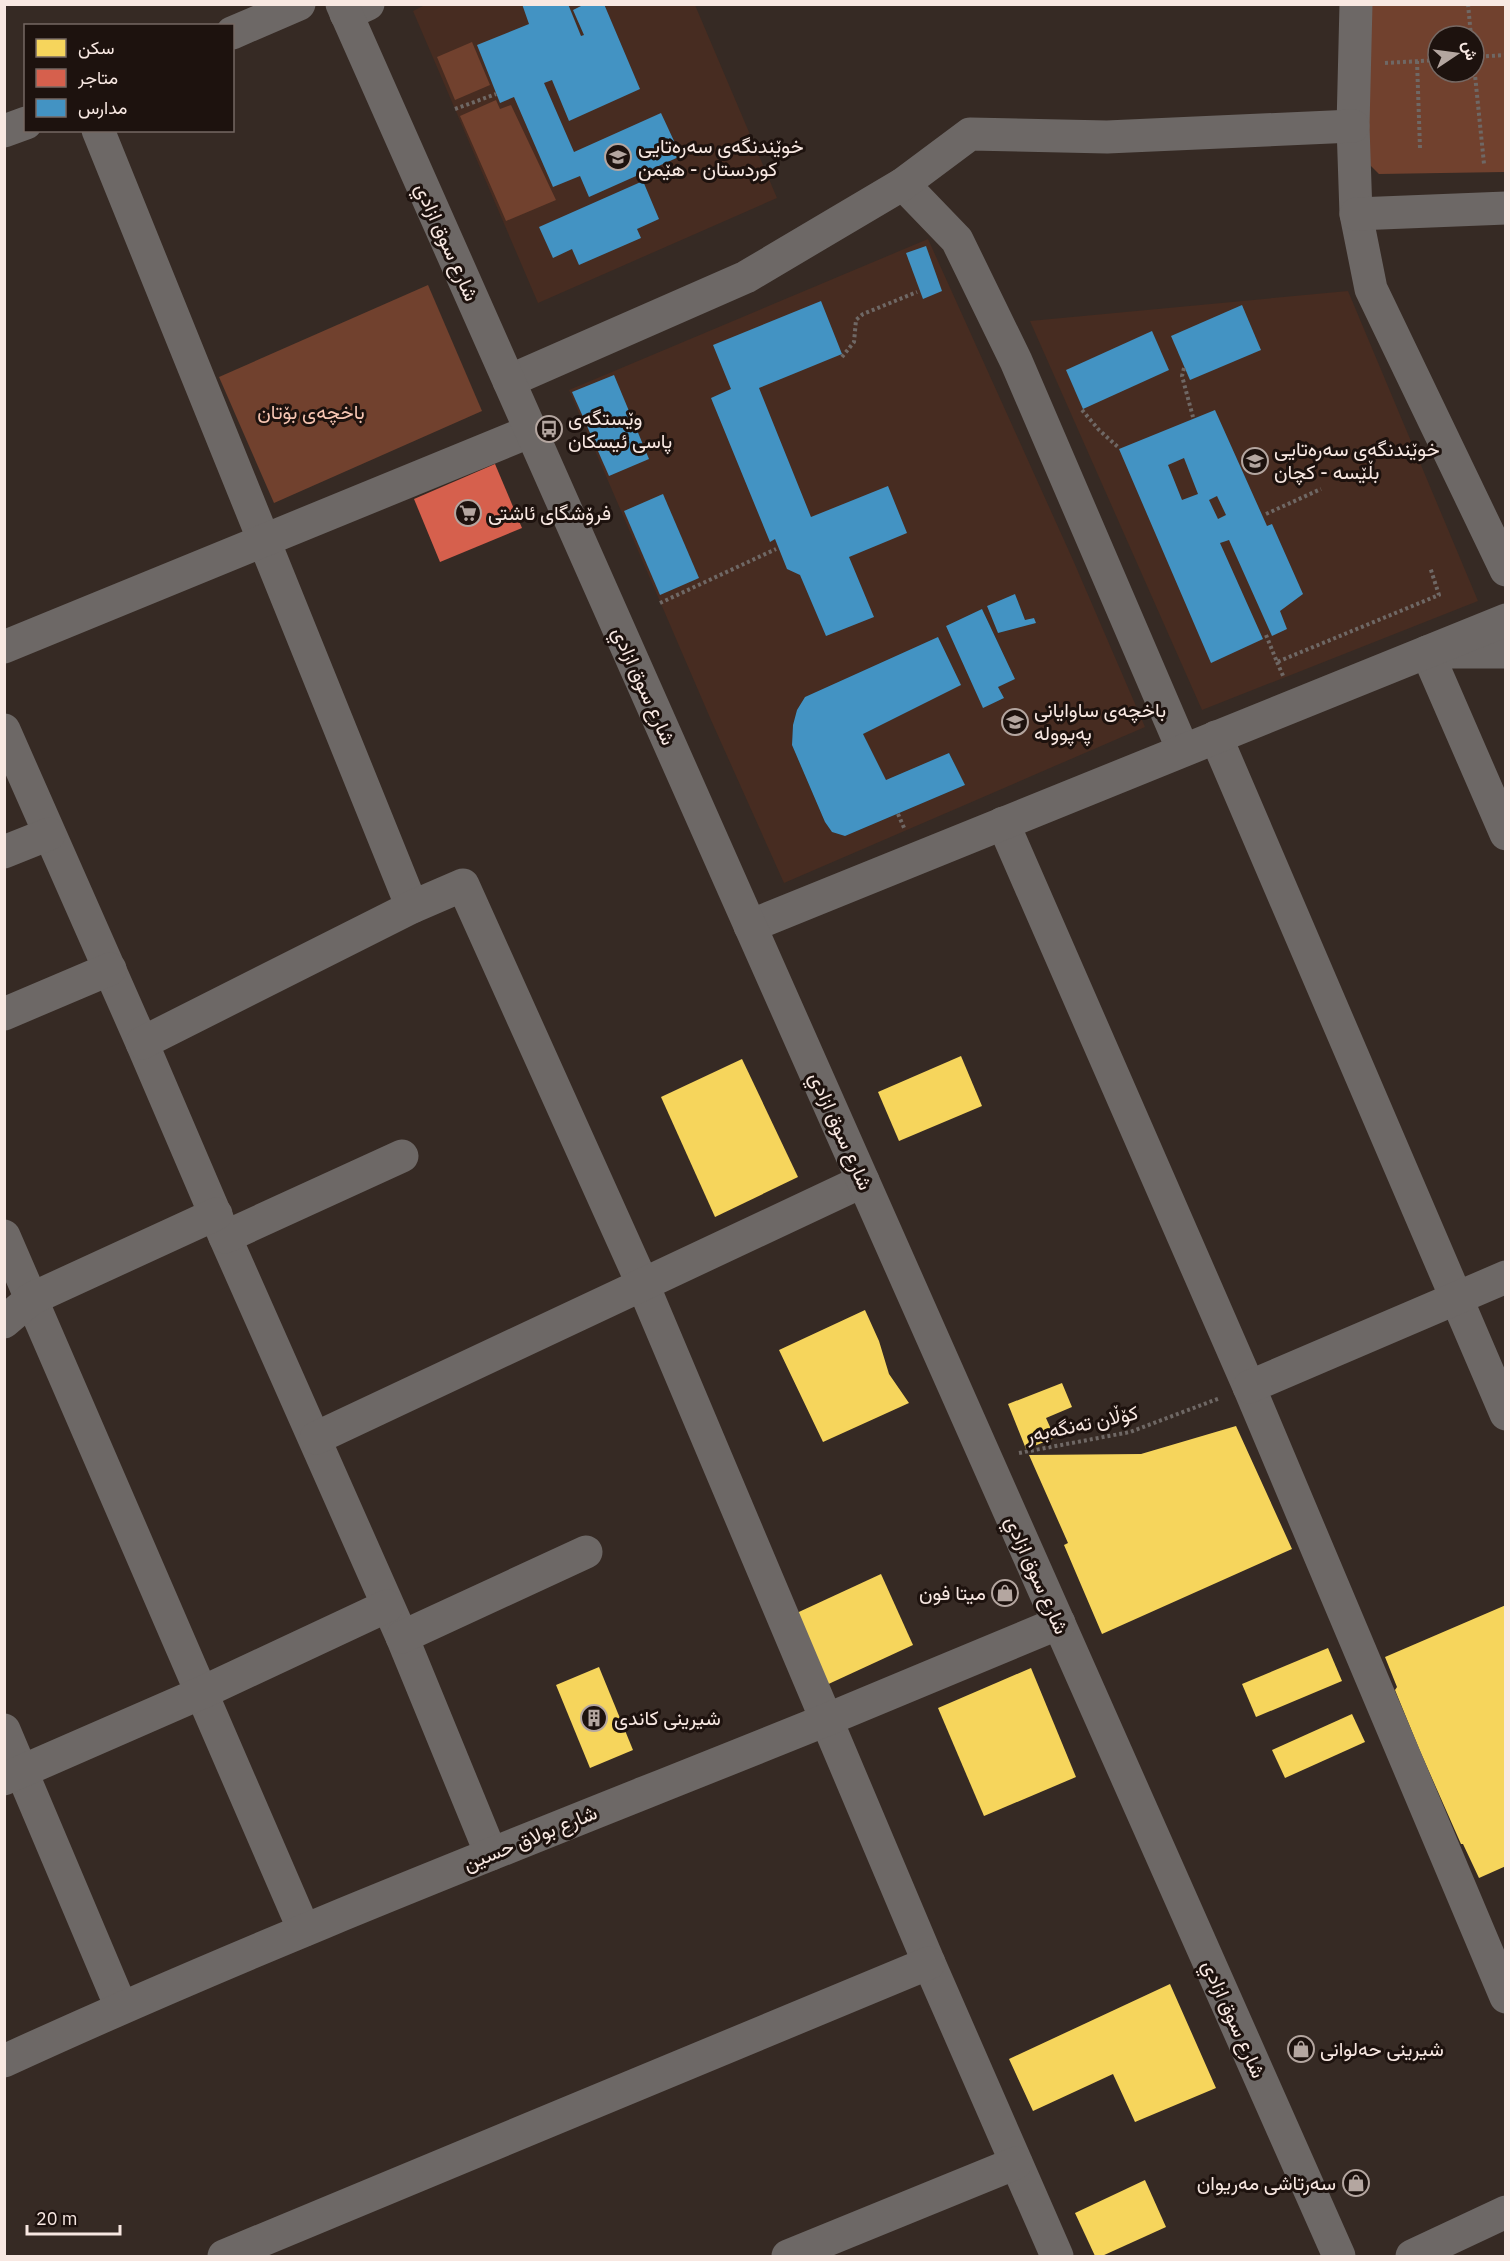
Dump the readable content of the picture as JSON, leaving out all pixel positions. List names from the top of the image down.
{
  "streets": {
    "street": ["شارع سوق ازادي", "شارع بولاق حسين"],
    "path": ["کۆڵان تەنگەبەر"]
  },
  "crossings": [
    ["شارع سوق ازادي", "کۆڵان تەنگەبەر"],
    ["شارع سوق ازادي", "شارع بولاق حسين"]
  ],
  "parks": ["باخچەی بۆتان"],
  "places": {
    "school or university": ["خوێندنگەی سەرەتایی کوردستان - هێمن", "خوێندنگەی سەرەتایی بڵێسە - کچان", "باخچەی ساوایانی پەپوولە"],
    "bus stop": ["وێستگەی پاسی ئیسکان"],
    "supermarket": ["فرۆشگای ئاشتی"],
    "shop": ["ميتا فون", "شیرینی حەلوانی", "سەرتاشی مەریوان"],
    "building": ["شیرینی کاندی"]
  },
  "legend": ["سكن", "متاجر", "مدارس"],
  "scale_bar": "20 m",
  "north": "right"
}
